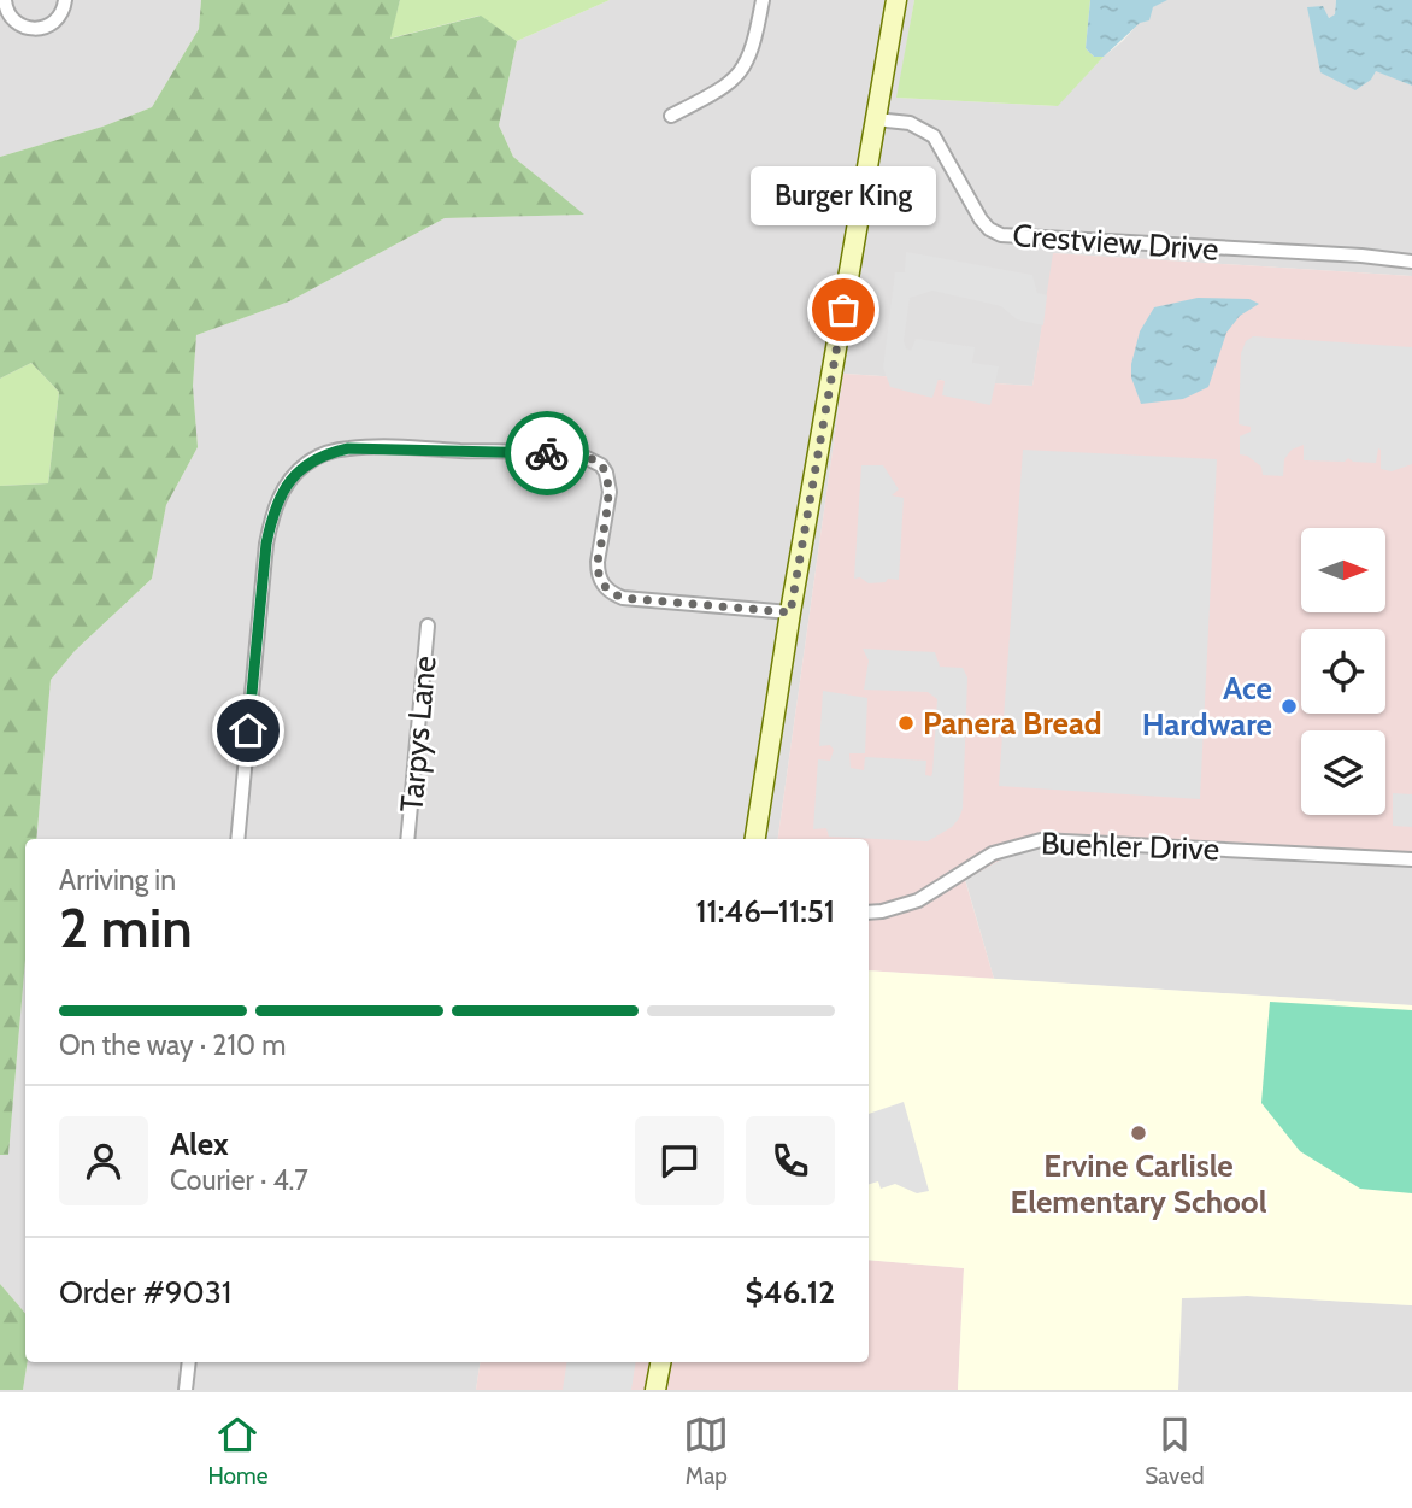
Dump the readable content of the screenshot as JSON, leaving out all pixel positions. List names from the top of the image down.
{
  "streets": {
    "street": ["Crestview Drive", "Tarpys Lane", "Buehler Drive"]
  },
  "places": [
    "Burger King",
    "Ace Hardware",
    "Panera Bread",
    "Ervine Carlisle Elementary School"
  ],
  "north": "right",
  "page": {
    "bubble": "Burger King",
    "heading": ["2 min", "Arriving in", "11:46–11:51"],
    "panel": [
      "Alex",
      "Courier · 4.7",
      "Order #9031",
      "$46.12"
    ],
    "bar": "On the way · 210 m",
    "tabs": ["Home", "Map", "Saved"]
  }
}
